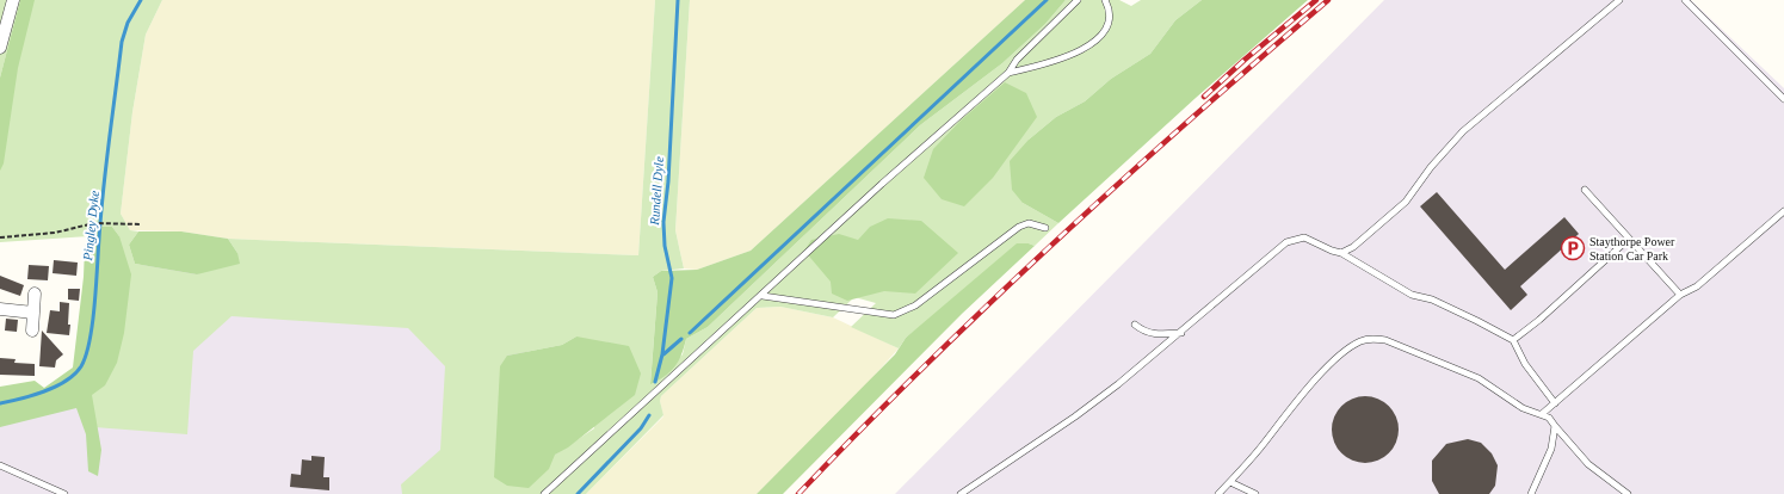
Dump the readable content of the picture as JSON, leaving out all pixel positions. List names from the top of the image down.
{
  "water": ["Rundell Dyle", "Pingley Dyke"],
  "places": {
    "parking": ["Staythorpe Power Station Car Park"]
  }
}
